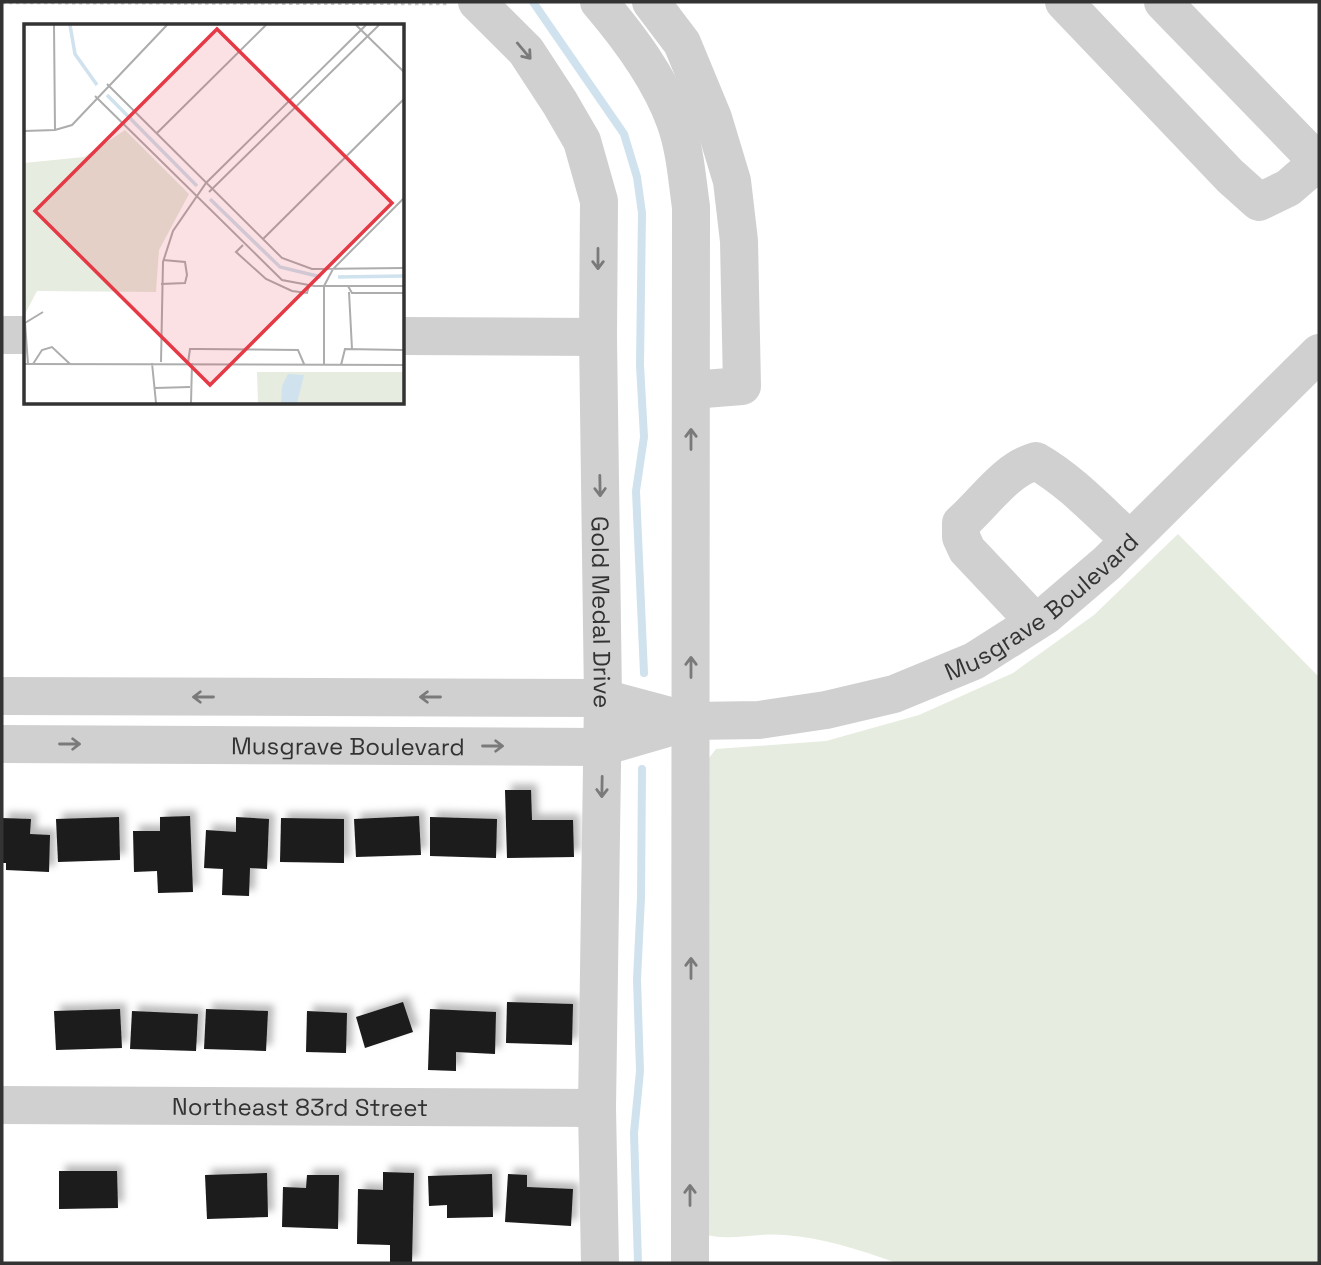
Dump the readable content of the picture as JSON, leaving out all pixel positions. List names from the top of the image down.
{
  "streets": {
    "street": ["Musgrave Boulevard", "Gold Medal Drive", "Northeast 83rd Street"]
  },
  "crossings": [
    ["Musgrave Boulevard", "Gold Medal Drive"],
    ["Gold Medal Drive", "Northeast 83rd Street"]
  ]
}
